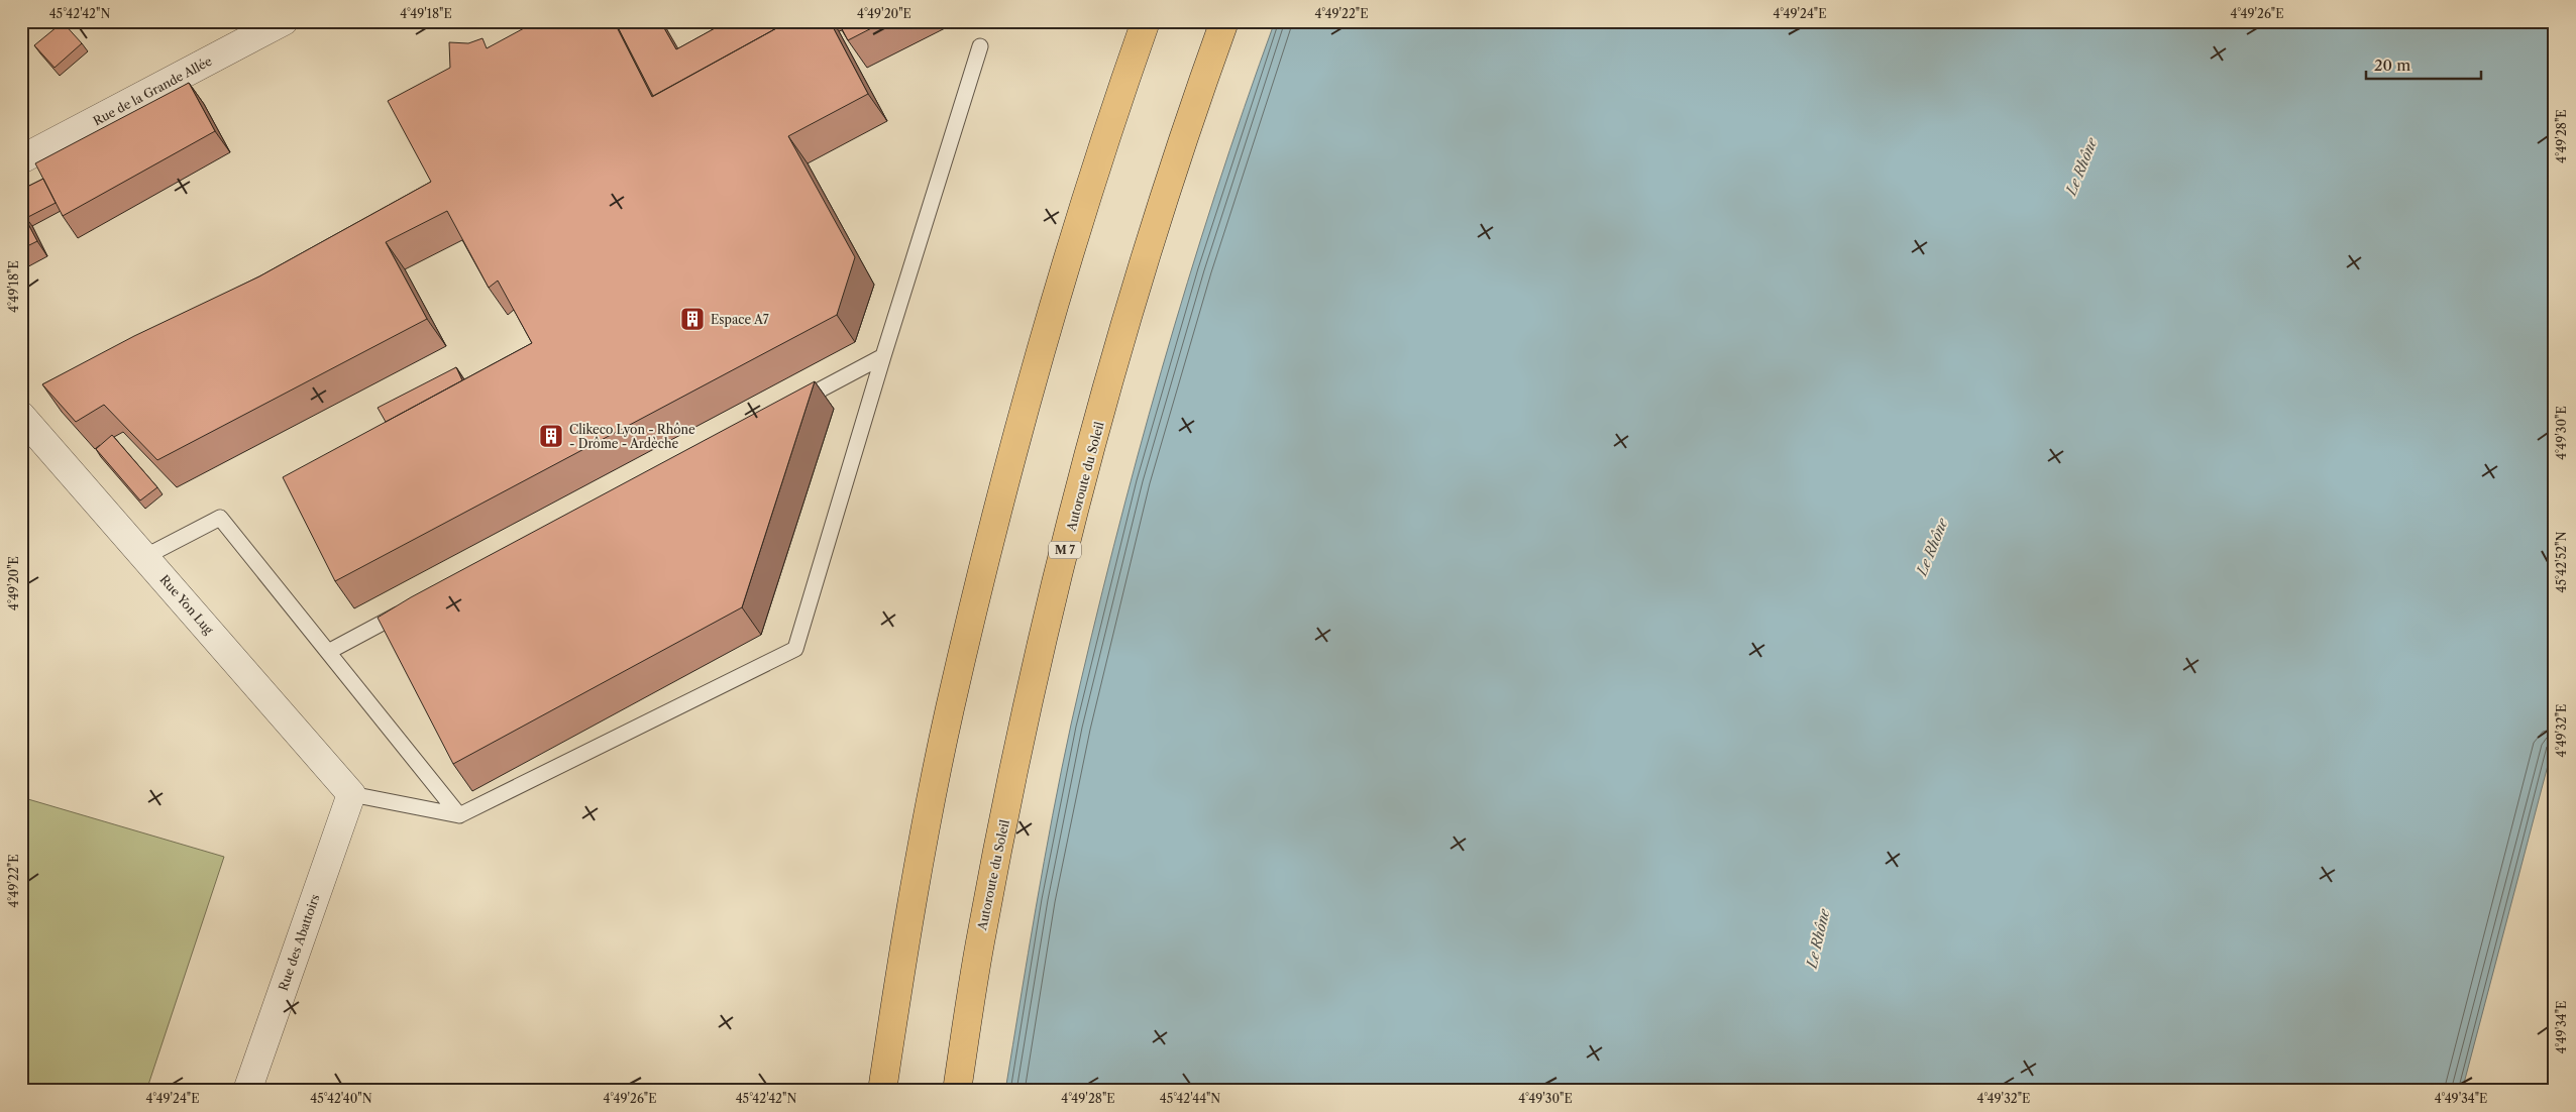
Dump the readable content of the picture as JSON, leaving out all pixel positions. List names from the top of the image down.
{
  "streets": {
    "highway": ["Autoroute du Soleil", "M 7"],
    "street": ["Rue de la Grande Allée", "Rue Yon Lug", "Rue des Abattoirs"]
  },
  "crossings": [
    ["Rue Yon Lug", "Rue des Abattoirs"]
  ],
  "water": ["Le Rhône"],
  "places": {
    "building": ["Espace A7", "Clikeco Lyon - Rhône - Drôme - Ardèche"]
  },
  "scale_bar": "20 m",
  "coordinates": [
    "45°42'42\"N",
    "4°49'18\"E",
    "4°49'20\"E",
    "4°49'22\"E",
    "4°49'24\"E",
    "4°49'26\"E",
    "4°49'28\"E",
    "4°49'30\"E",
    "45°42'52\"N",
    "4°49'32\"E",
    "4°49'34\"E",
    "45°42'40\"N",
    "45°42'44\"N"
  ]
}
